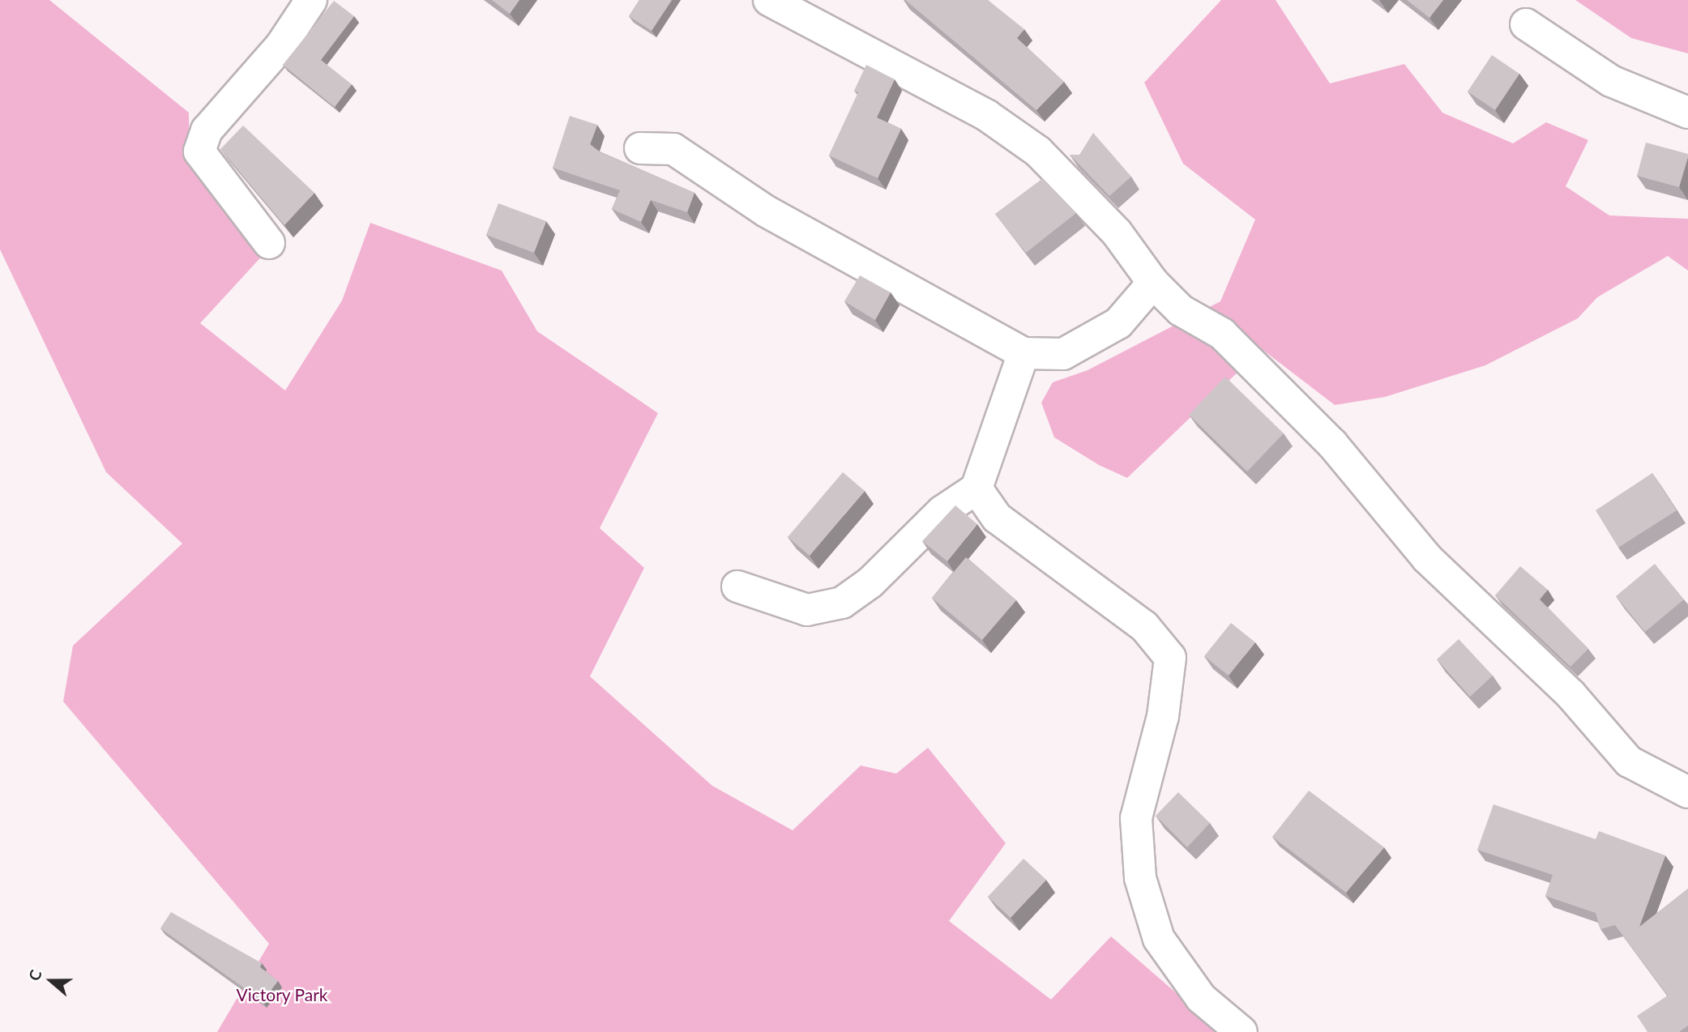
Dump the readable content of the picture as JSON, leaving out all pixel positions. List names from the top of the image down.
{
  "parks": ["Victory Park"],
  "north": "left"
}
